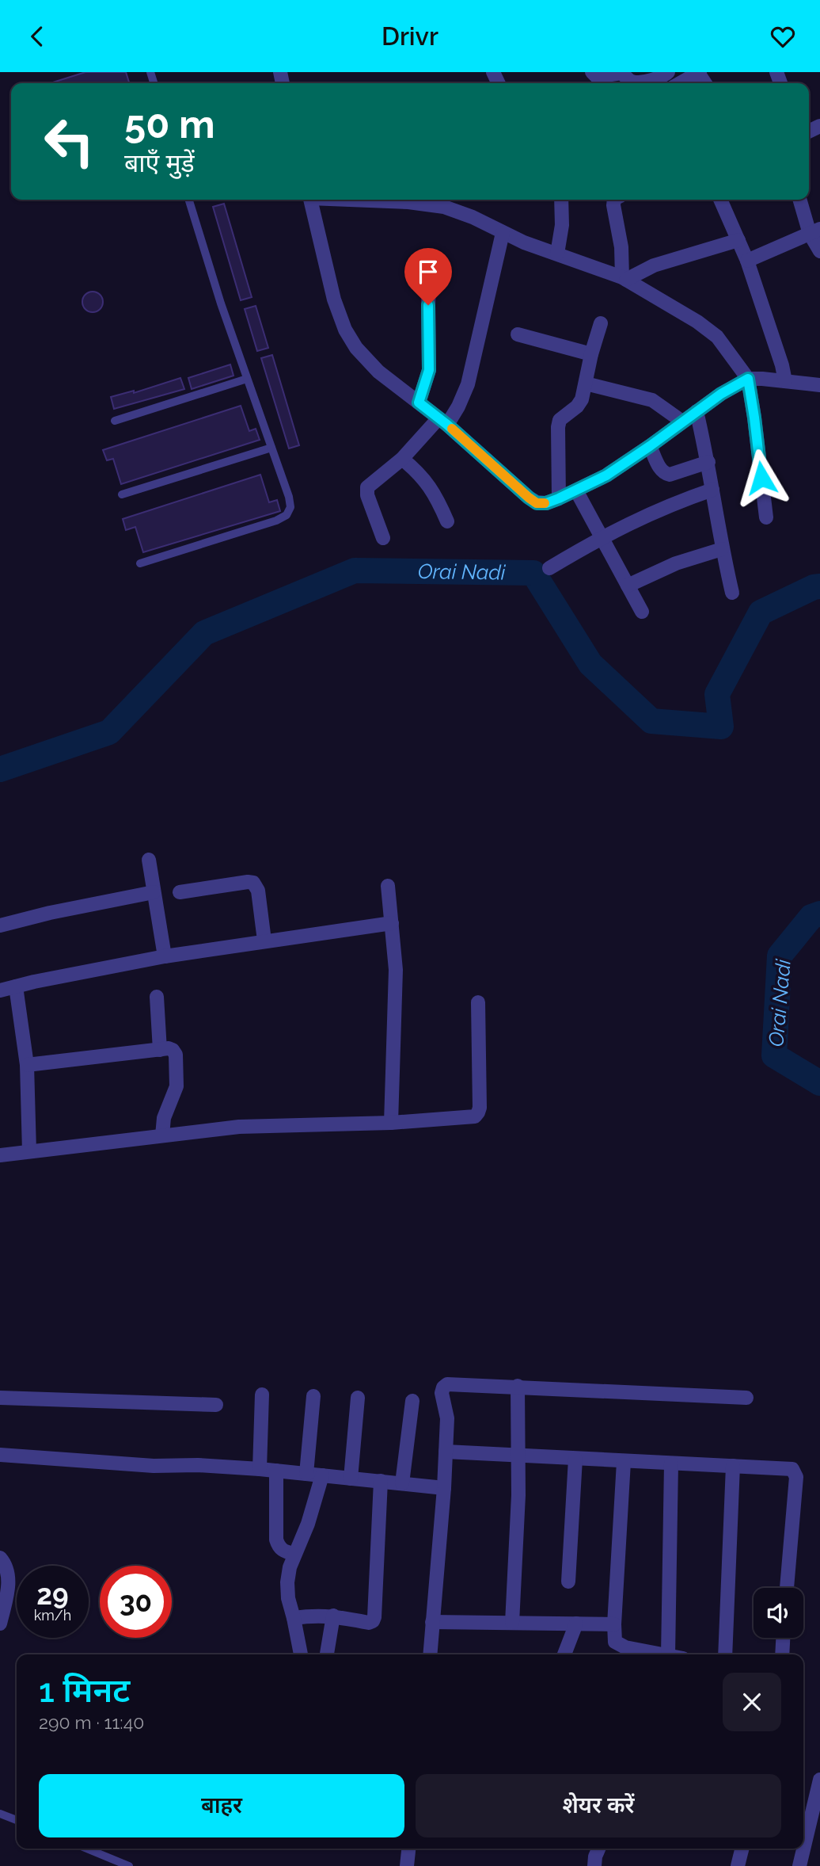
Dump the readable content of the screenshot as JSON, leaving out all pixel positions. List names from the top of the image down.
{
  "water": ["Orai Nadi"],
  "page": {
    "header": "Drivr",
    "turn": ["50 m", "बाएँ मुड़ें"],
    "speed": "29 km/h",
    "limit": "30",
    "heading": ["1 मिनट", "290 m · 11:40"],
    "buttons": ["बाहर", "शेयर करें"]
  }
}
